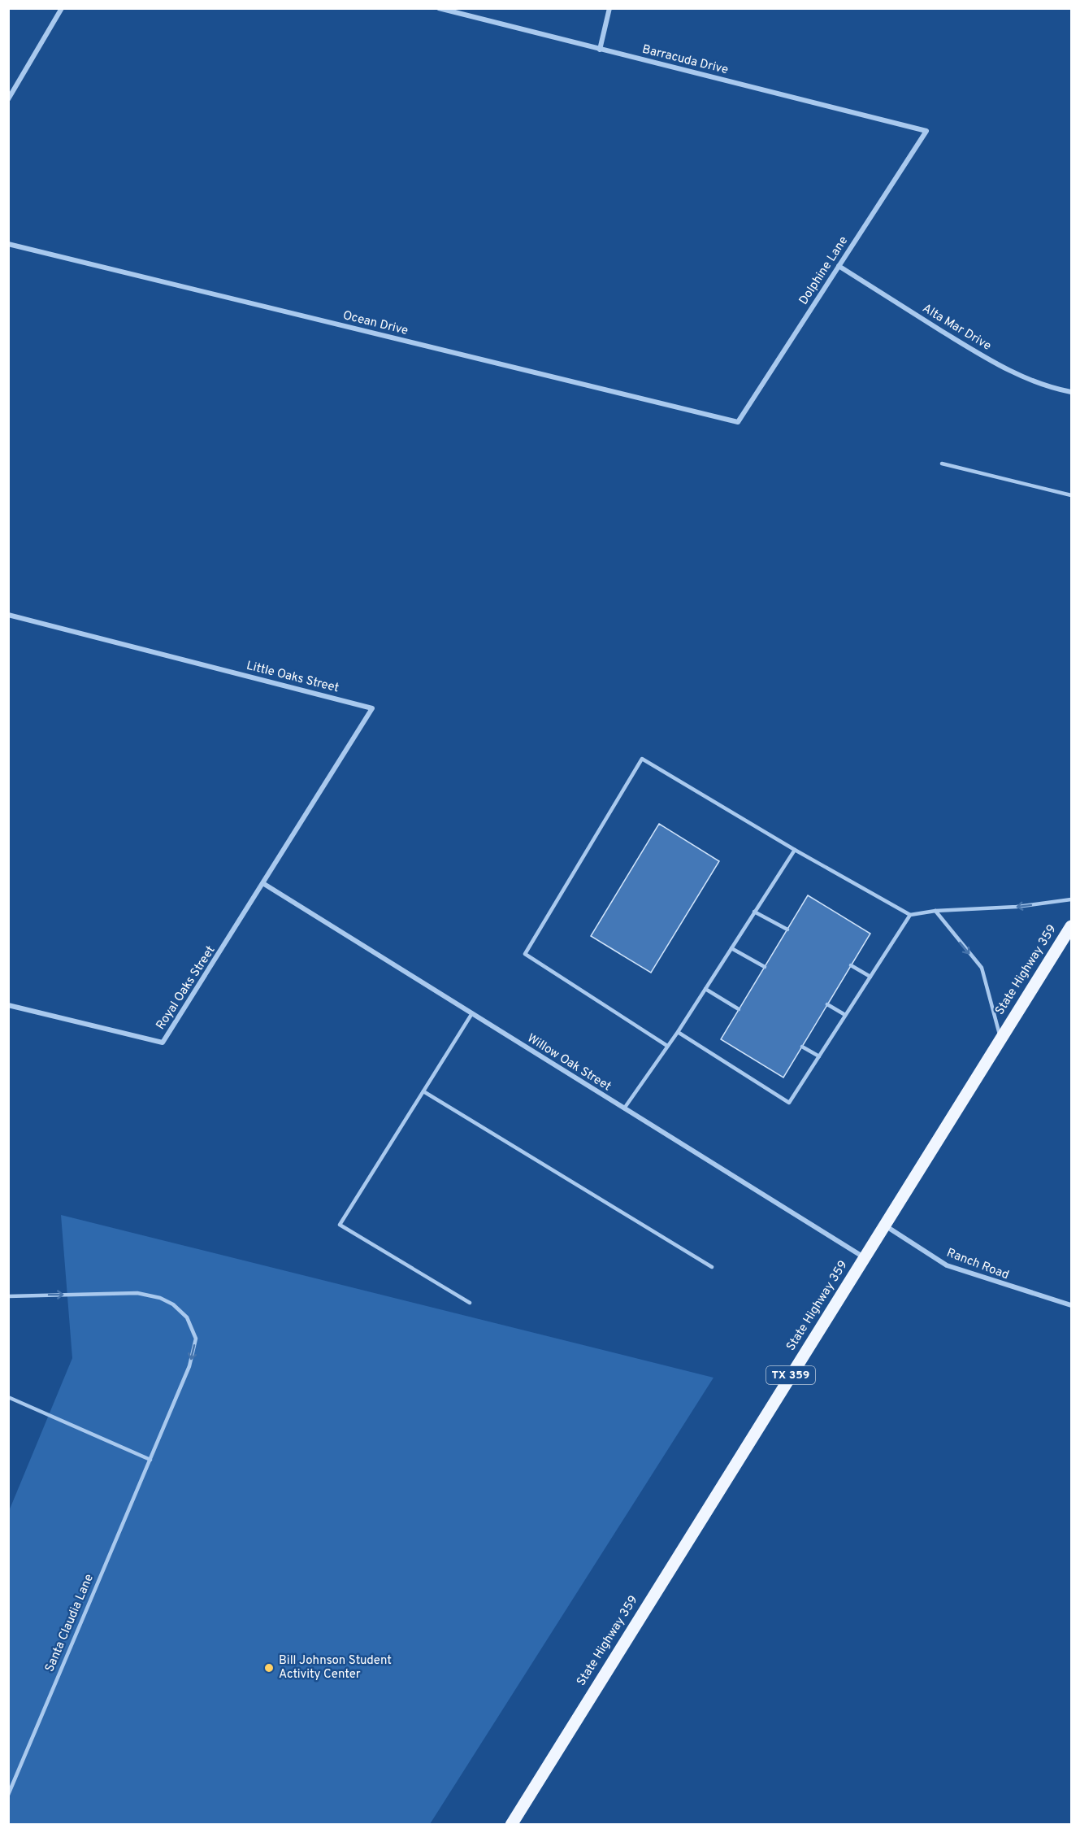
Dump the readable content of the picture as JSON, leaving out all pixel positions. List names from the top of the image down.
{
  "streets": {
    "main road": ["State Highway 359", "TX 359"],
    "street": [
      "Barracuda Drive",
      "Dolphine Lane",
      "Ocean Drive",
      "Alta Mar Drive",
      "Little Oaks Street",
      "Royal Oaks Street",
      "Willow Oak Street",
      "Ranch Road"
    ],
    "lane": ["Santa Claudia Lane"]
  },
  "crossings": [
    ["Barracuda Drive", "Dolphine Lane"],
    ["Dolphine Lane", "Ocean Drive"],
    ["Dolphine Lane", "Alta Mar Drive"],
    ["Little Oaks Street", "Royal Oaks Street"],
    ["Little Oaks Street", "Willow Oak Street"],
    ["State Highway 359", "Willow Oak Street"],
    ["State Highway 359", "Ranch Road"],
    ["Royal Oaks Street", "Willow Oak Street"]
  ],
  "places": ["Bill Johnson Student Activity Center"]
}
